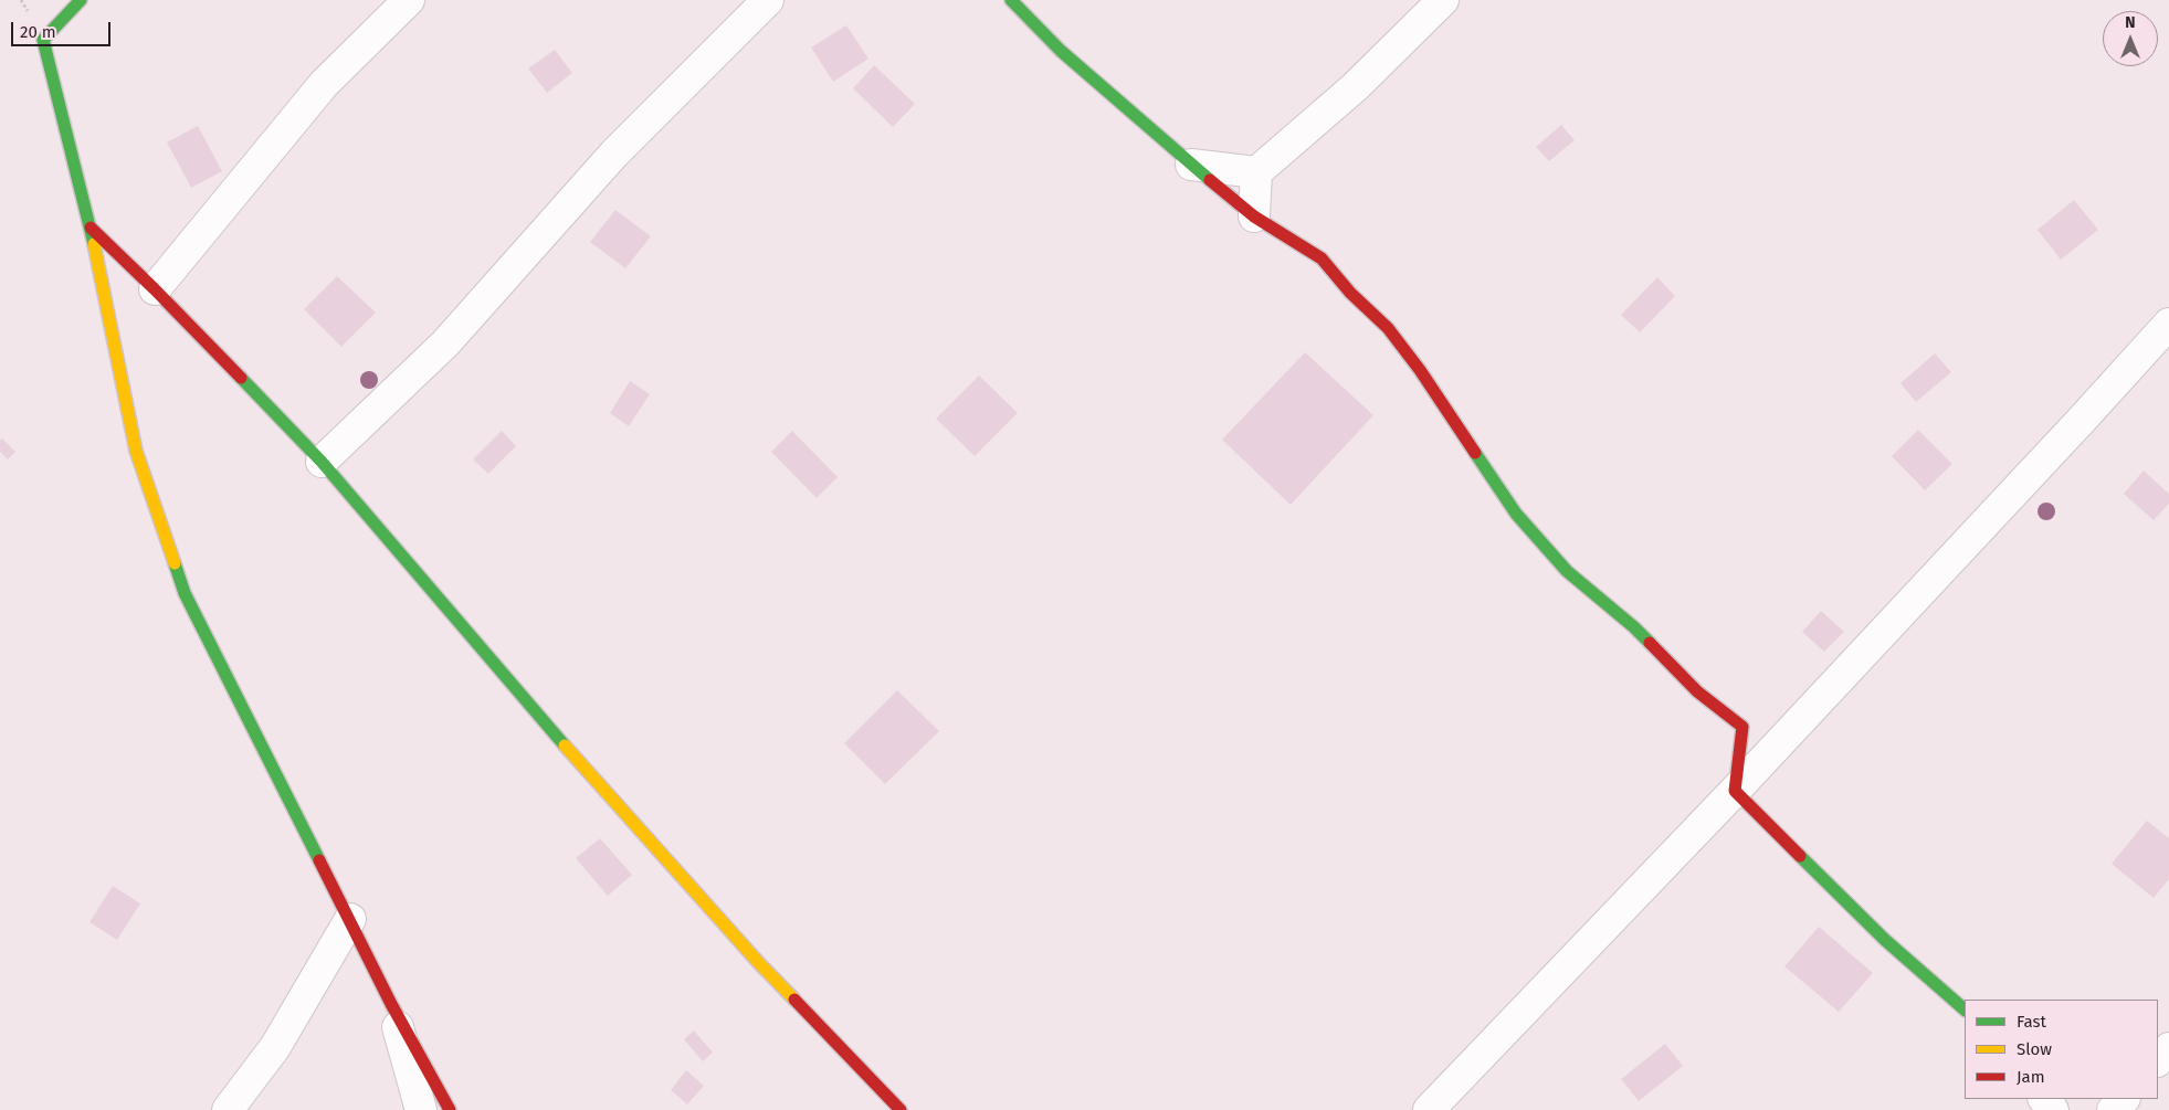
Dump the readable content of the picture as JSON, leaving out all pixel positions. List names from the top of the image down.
{
  "legend": ["Fast", "Slow", "Jam"],
  "scale_bar": "20 m",
  "north": "top"
}
